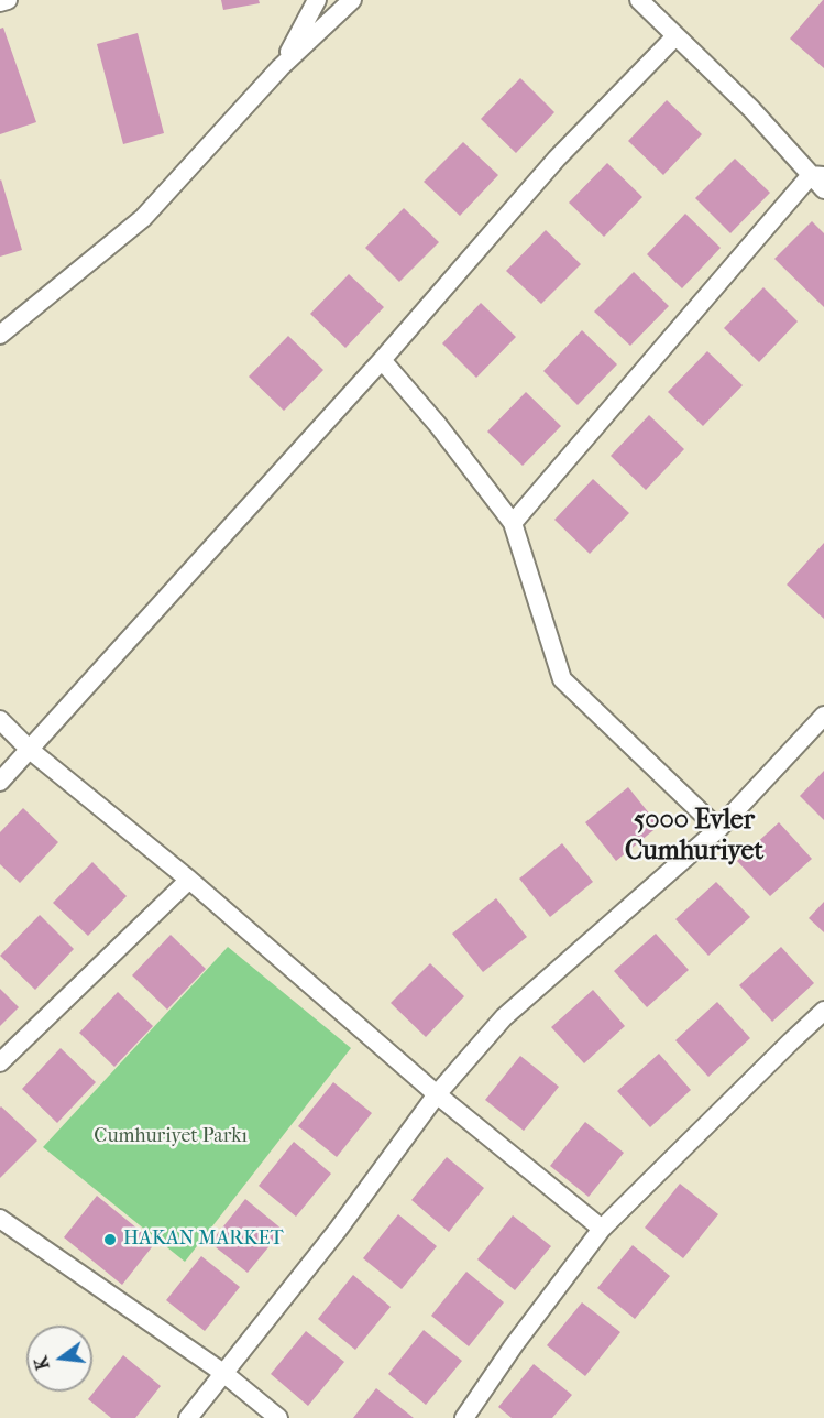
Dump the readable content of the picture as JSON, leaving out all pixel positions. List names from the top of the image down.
{
  "districts": ["5000 Evler Cumhuriyet"],
  "parks": ["Cumhuriyet Parkı"],
  "places": ["HAKAN MARKET"],
  "north": "left"
}
